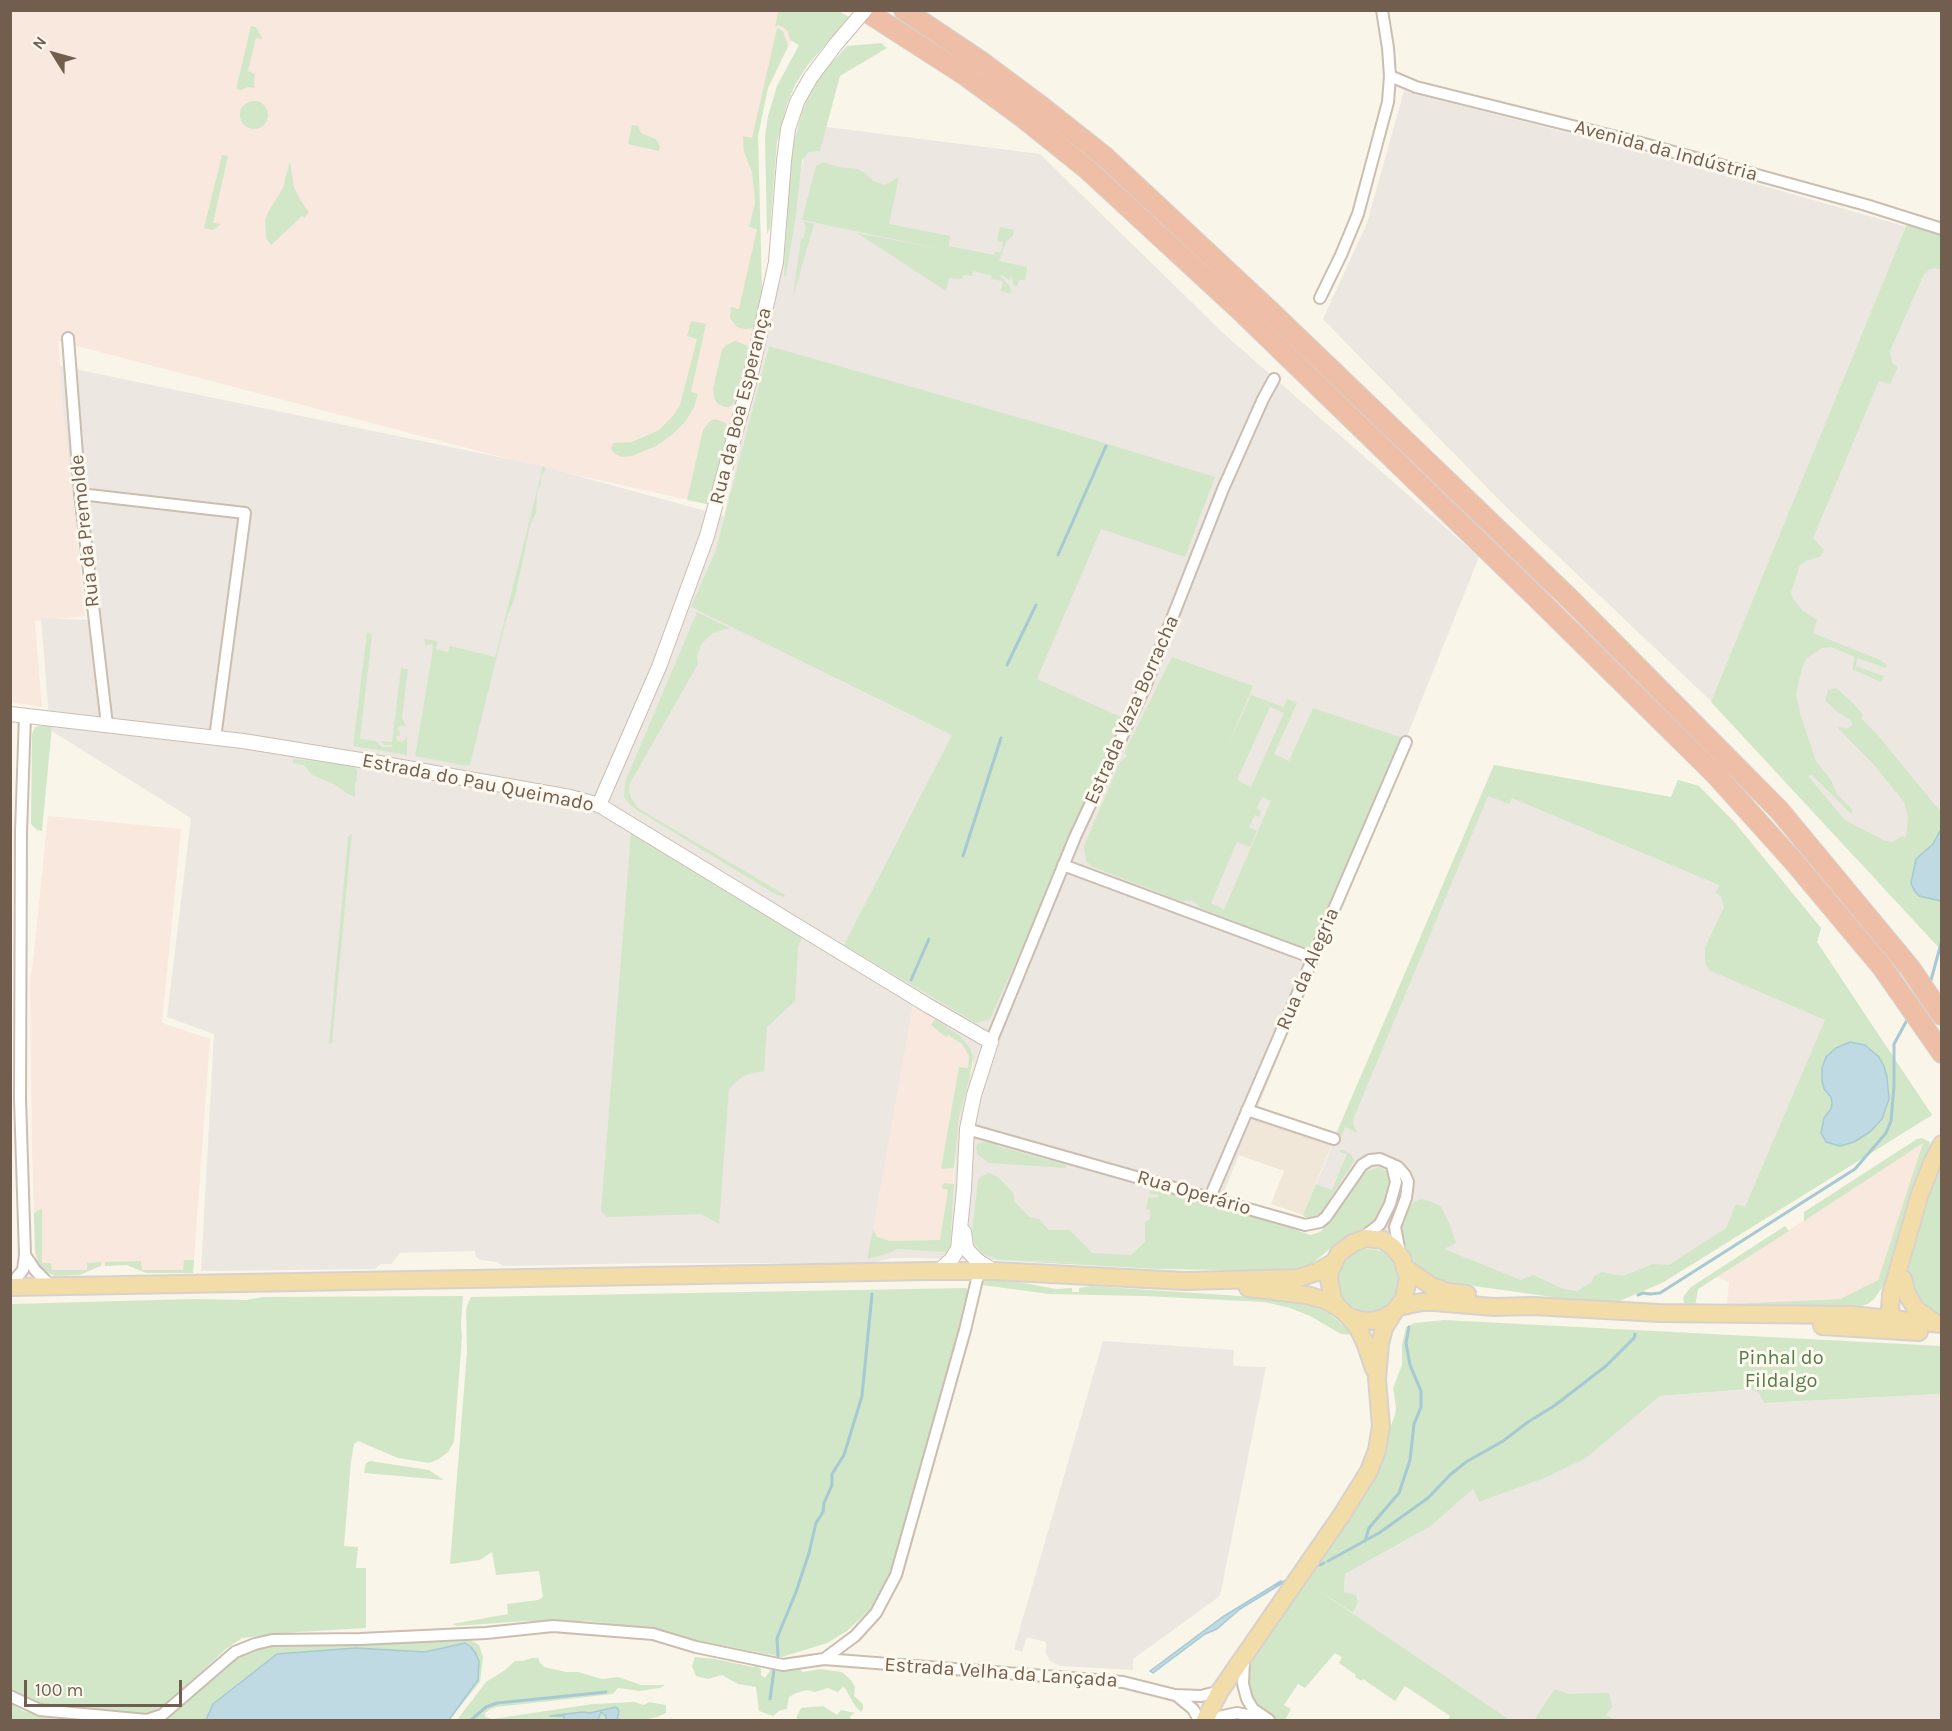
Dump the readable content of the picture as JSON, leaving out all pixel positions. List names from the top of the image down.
{
  "streets": {
    "street": [
      "Avenida da Indústria",
      "Rua da Boa Esperança",
      "Rua da Premolde",
      "Estrada Vaza Borracha",
      "Estrada do Pau Queimado",
      "Rua da Alegria",
      "Rua Operário",
      "Estrada Velha da Lançada"
    ]
  },
  "crossings": [
    ["Rua da Boa Esperança", "Estrada do Pau Queimado"],
    ["Rua da Premolde", "Estrada do Pau Queimado"],
    ["Estrada Vaza Borracha", "Estrada do Pau Queimado"],
    ["Rua da Alegria", "Rua Operário"]
  ],
  "parks": ["Pinhal do Fildalgo"],
  "scale_bar": "100 m",
  "north": "top left"
}
